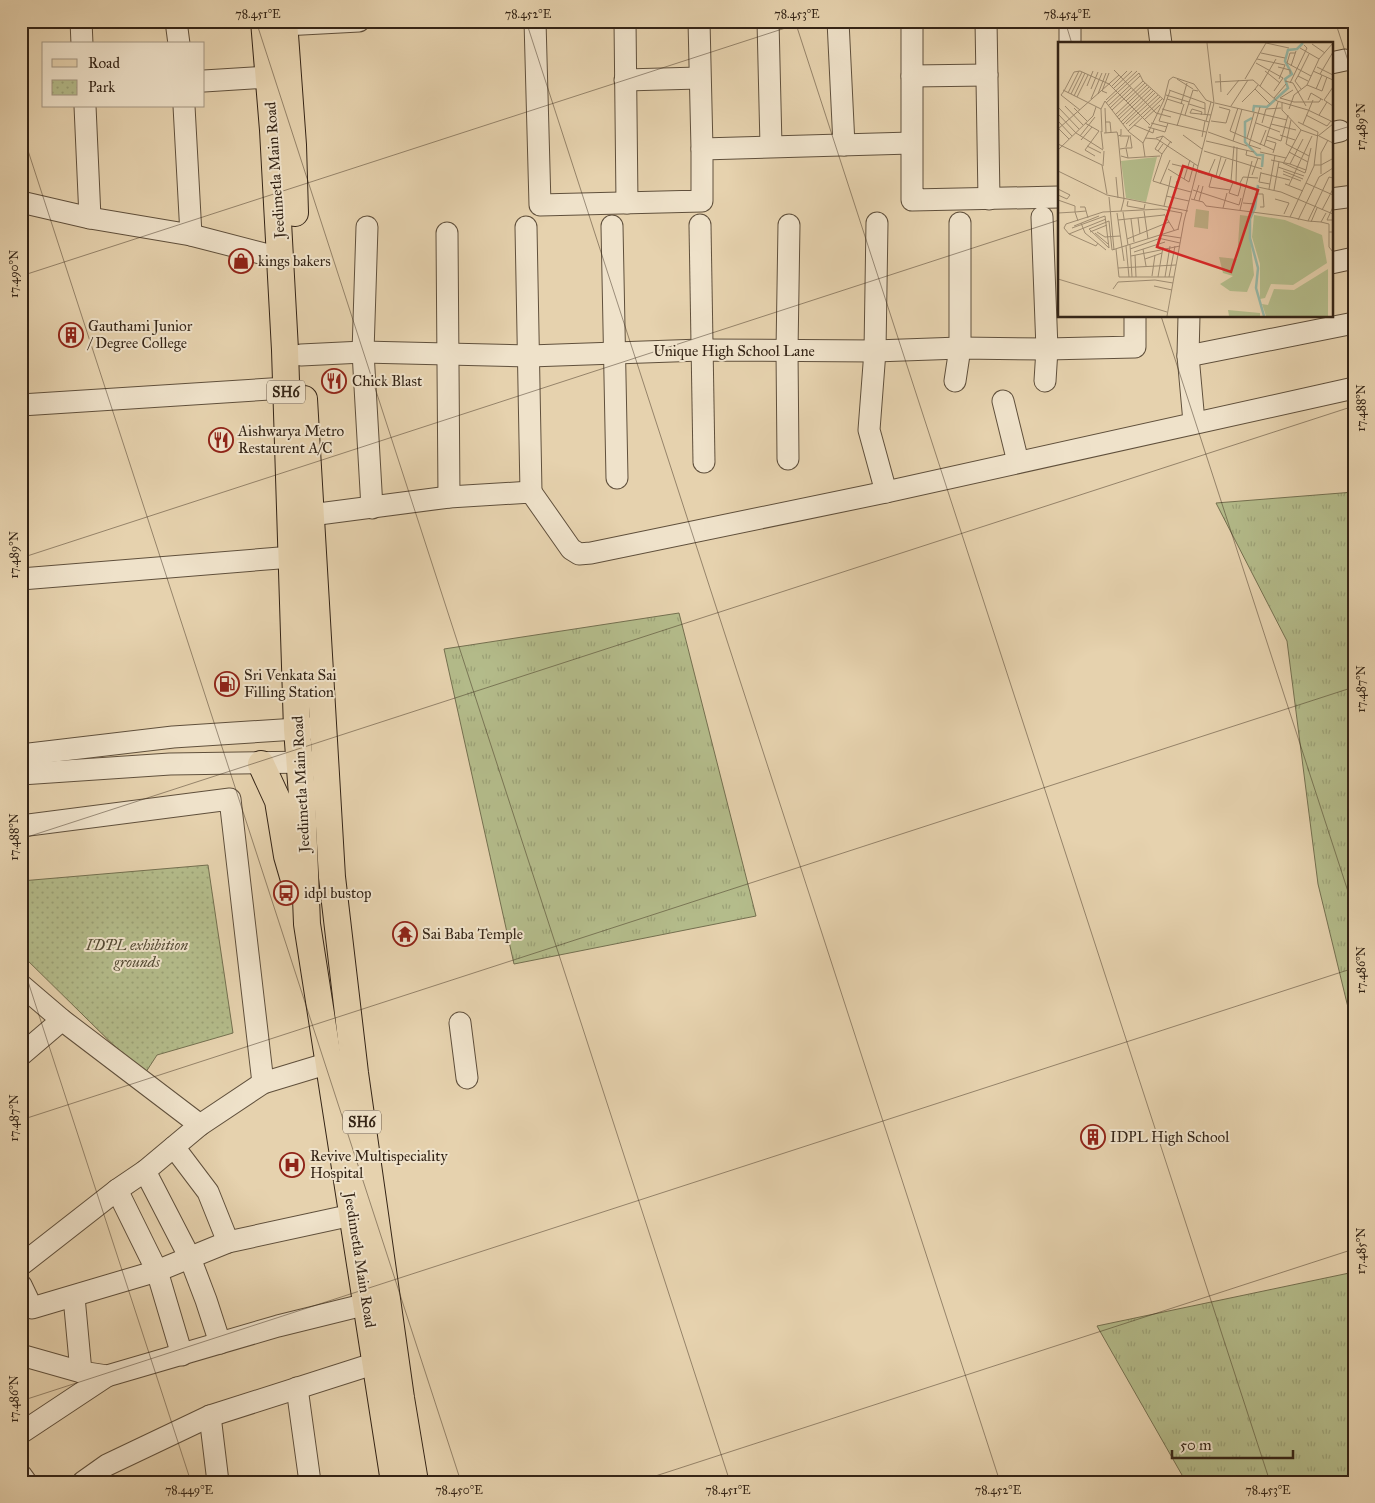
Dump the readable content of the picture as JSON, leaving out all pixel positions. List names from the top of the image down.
{
  "streets": {
    "main road": ["Jeedimetla Main Road", "SH6"],
    "street": ["Unique High School Lane"]
  },
  "crossings": [
    ["Jeedimetla Main Road", "Unique High School Lane"]
  ],
  "parks": ["IDPL exhibition grounds"],
  "places": {
    "shop": ["kings bakers"],
    "building": ["Gauthami Junior / Degree College", "IDPL High School"],
    "restaurant": ["Chick Blast", "Aishwarya Metro Restaurent A/C"],
    "fuel station": ["Sri Venkata Sai Filling Station"],
    "bus stop": ["idpl bustop"],
    "temple": ["Sai Baba Temple"],
    "hospital": ["Revive Multispeciality Hospital"]
  },
  "legend": ["Road", "Park"],
  "scale_bar": "50 m",
  "coordinates": [
    "78.451°E",
    "78.452°E",
    "78.453°E",
    "78.454°E",
    "17.489°N",
    "17.490°N",
    "17.488°N",
    "17.487°N",
    "17.486°N",
    "17.485°N",
    "78.449°E",
    "78.450°E"
  ]
}
